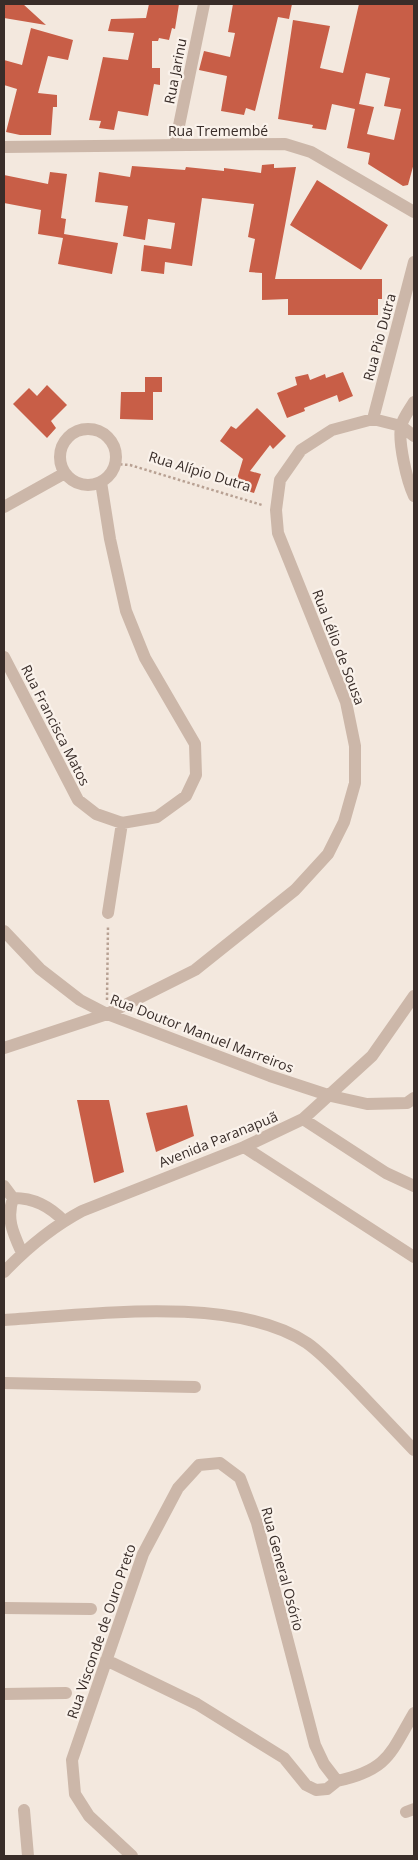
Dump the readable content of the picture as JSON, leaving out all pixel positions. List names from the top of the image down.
{
  "streets": {
    "street": [
      "Rua Jarinu",
      "Rua Tremembé",
      "Rua Pio Dutra",
      "Rua Lélio de Sousa",
      "Rua Francisca Matos",
      "Rua Doutor Manuel Marreiros",
      "Avenida Paranapuã",
      "Rua General Osório",
      "Rua Visconde de Ouro Preto"
    ],
    "path": ["Rua Alípio Dutra"]
  },
  "crossings": [
    ["Rua Jarinu", "Rua Tremembé"],
    ["Rua Pio Dutra", "Rua Lélio de Sousa"],
    ["Rua Alípio Dutra", "Rua Lélio de Sousa"],
    ["Rua Alípio Dutra", "Rua Francisca Matos"],
    ["Rua Lélio de Sousa", "Rua Doutor Manuel Marreiros"],
    ["Rua Doutor Manuel Marreiros", "Avenida Paranapuã"],
    ["Rua General Osório", "Rua Visconde de Ouro Preto"]
  ]
}
